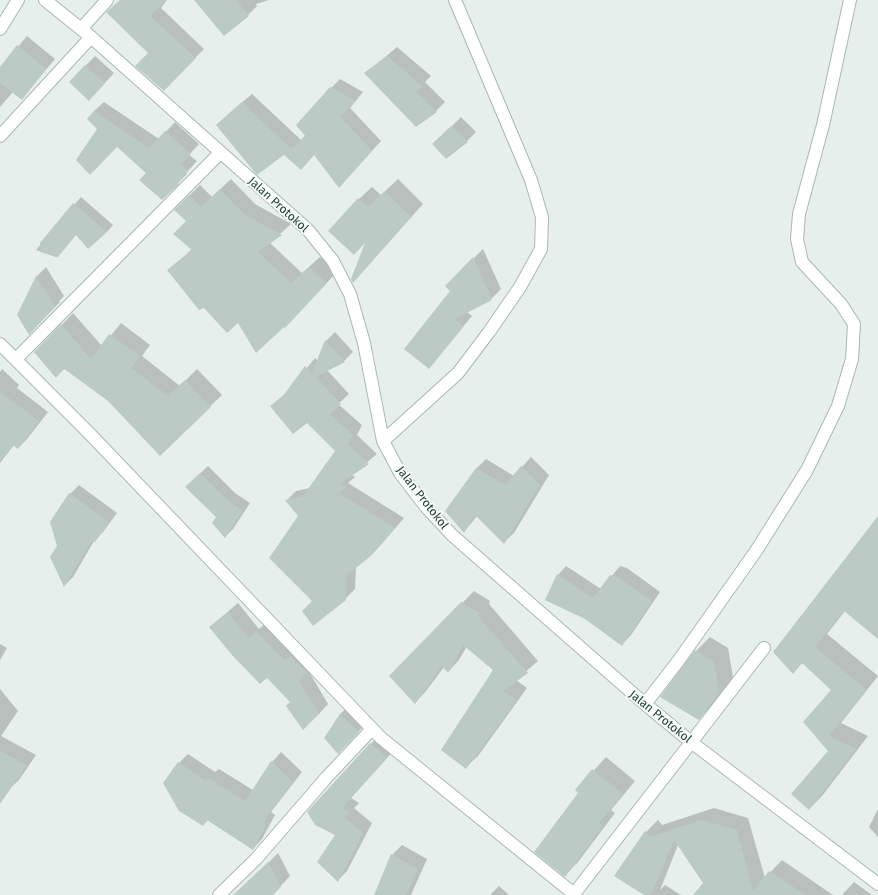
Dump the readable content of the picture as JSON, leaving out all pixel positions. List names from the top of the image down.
{
  "streets": {
    "street": ["Jalan Protokol"]
  }
}
